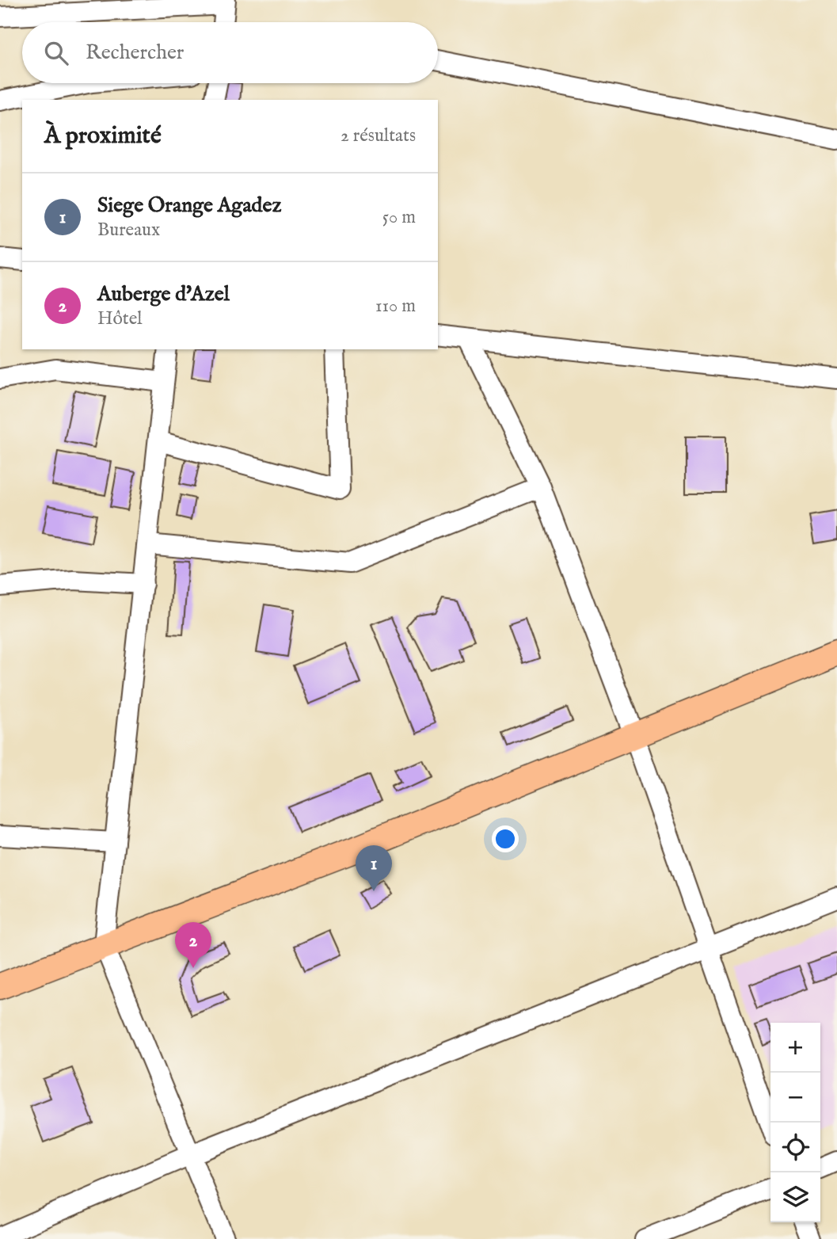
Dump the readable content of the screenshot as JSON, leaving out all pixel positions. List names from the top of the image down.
{
  "page": {
    "search": "Rechercher",
    "heading": ["À proximité", "2 résultats"],
    "list": [
      {
        "mark": "1",
        "name": "Siege Orange Agadez",
        "note": "Bureaux",
        "value": "50 m"
      },
      {
        "mark": "2",
        "name": "Auberge d'Azel",
        "note": "Hôtel",
        "value": "110 m"
      }
    ],
    "pins": ["1", "2"],
    "map_buttons": ["+", "−"]
  }
}
